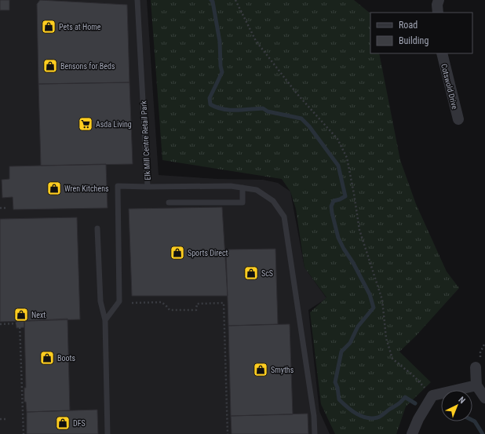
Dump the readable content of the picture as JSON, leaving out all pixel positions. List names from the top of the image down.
{
  "streets": {
    "street": ["Cotswold Drive"],
    "lane": ["Elk Mill Centre Retail Park"]
  },
  "places": {
    "shop": [
      "Pets at Home",
      "Bensons for Beds",
      "Wren Kitchens",
      "Sports Direct",
      "ScS",
      "Next",
      "Boots",
      "Smyths",
      "DFS"
    ],
    "supermarket": ["Asda Living"]
  },
  "legend": ["Road", "Building"],
  "north": "top right"
}
